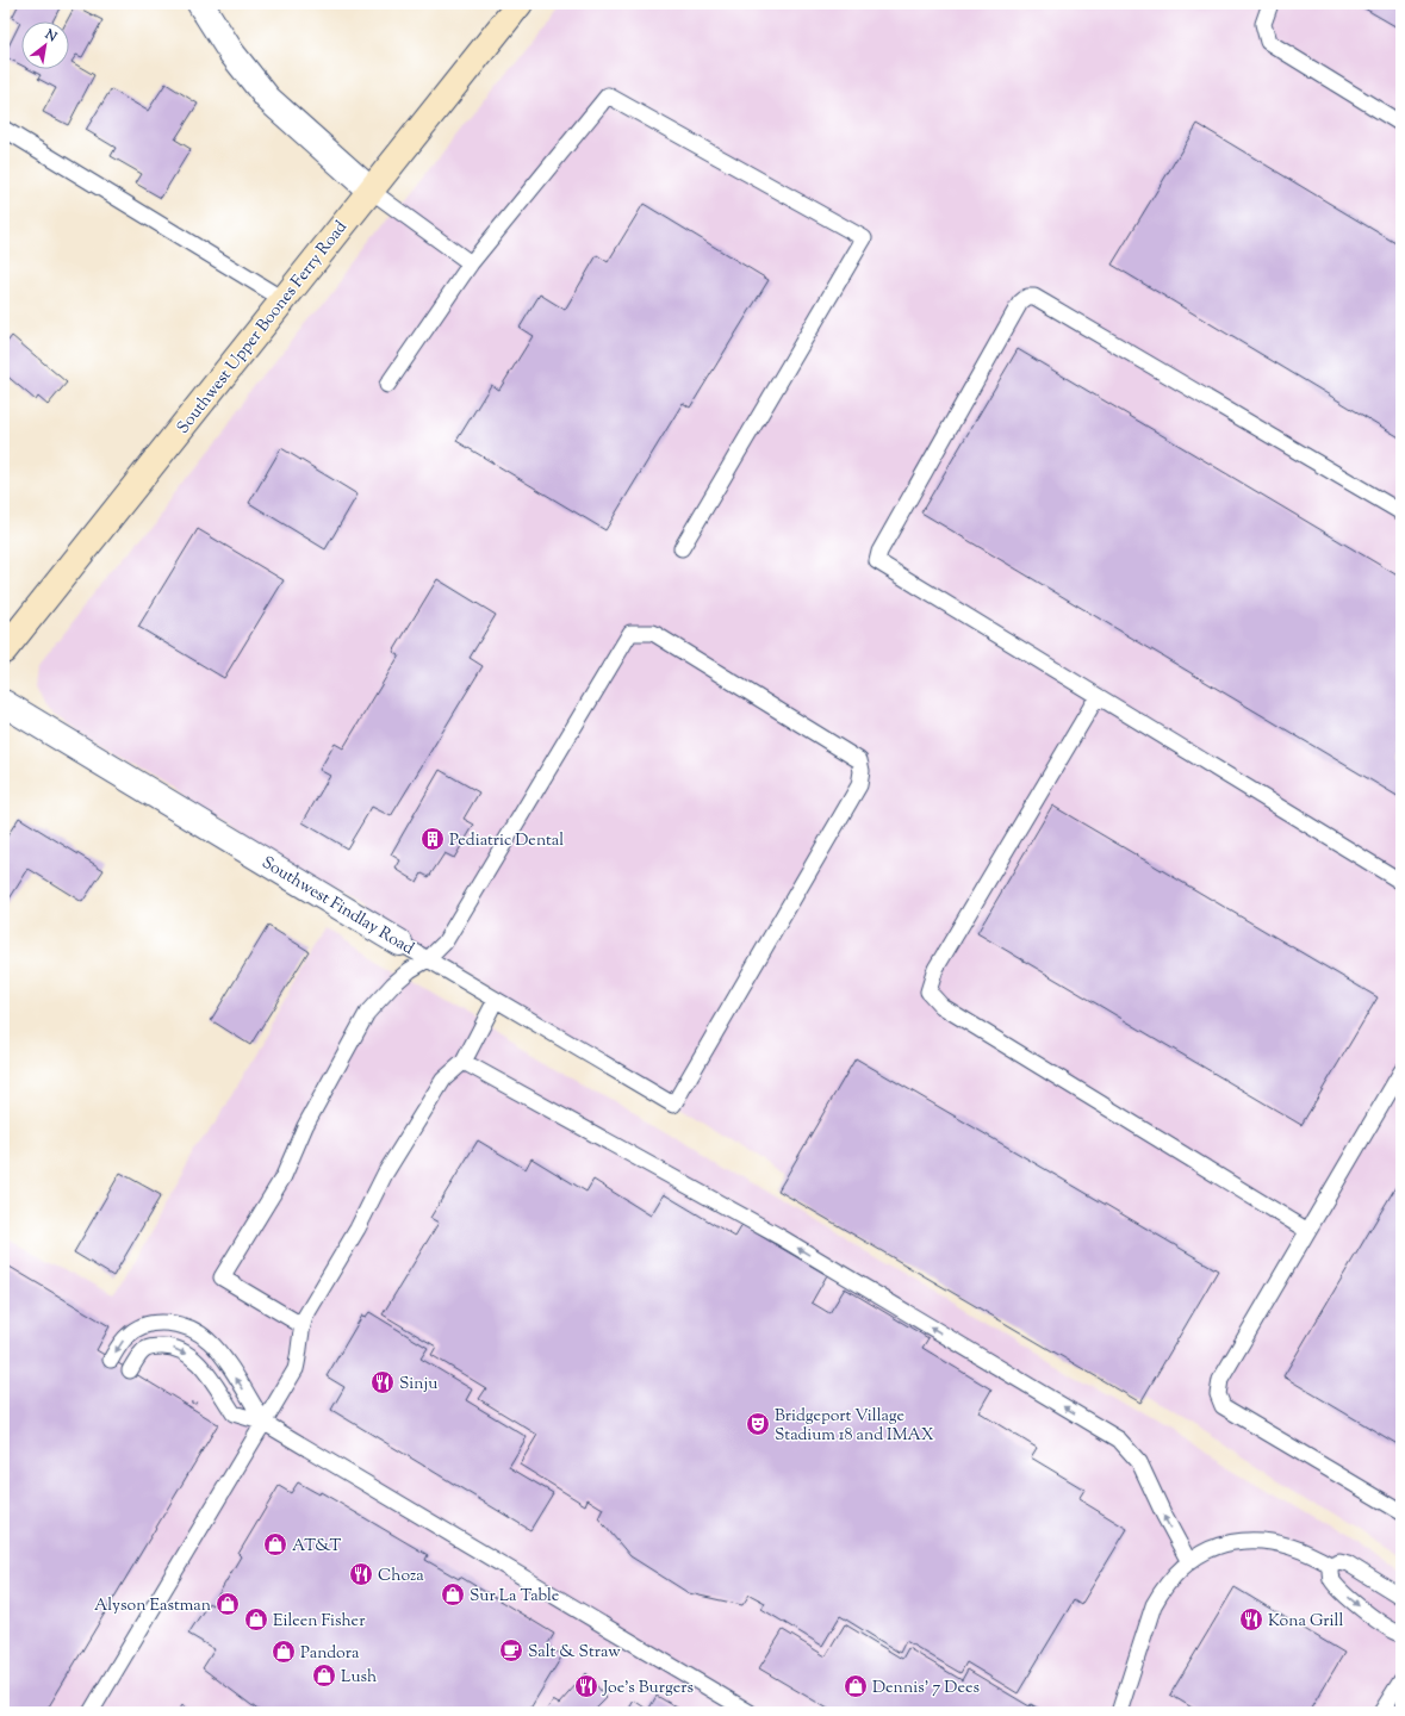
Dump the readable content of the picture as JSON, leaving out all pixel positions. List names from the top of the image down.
{
  "streets": {
    "main road": ["Southwest Upper Boones Ferry Road"],
    "street": ["Southwest Findlay Road"]
  },
  "places": {
    "building": ["Pediatric Dental"],
    "restaurant": [
      "Sinju",
      "Choza",
      "Kona Grill",
      "Joe's Burgers"
    ],
    "theatre": ["Bridgeport Village Stadium 18 and IMAX"],
    "shop": [
      "AT&T",
      "Sur La Table",
      "Alyson Eastman",
      "Eileen Fisher",
      "Pandora",
      "Lush",
      "Dennis’ 7 Dees"
    ],
    "cafe": ["Salt & Straw"]
  },
  "north": "top right"
}
